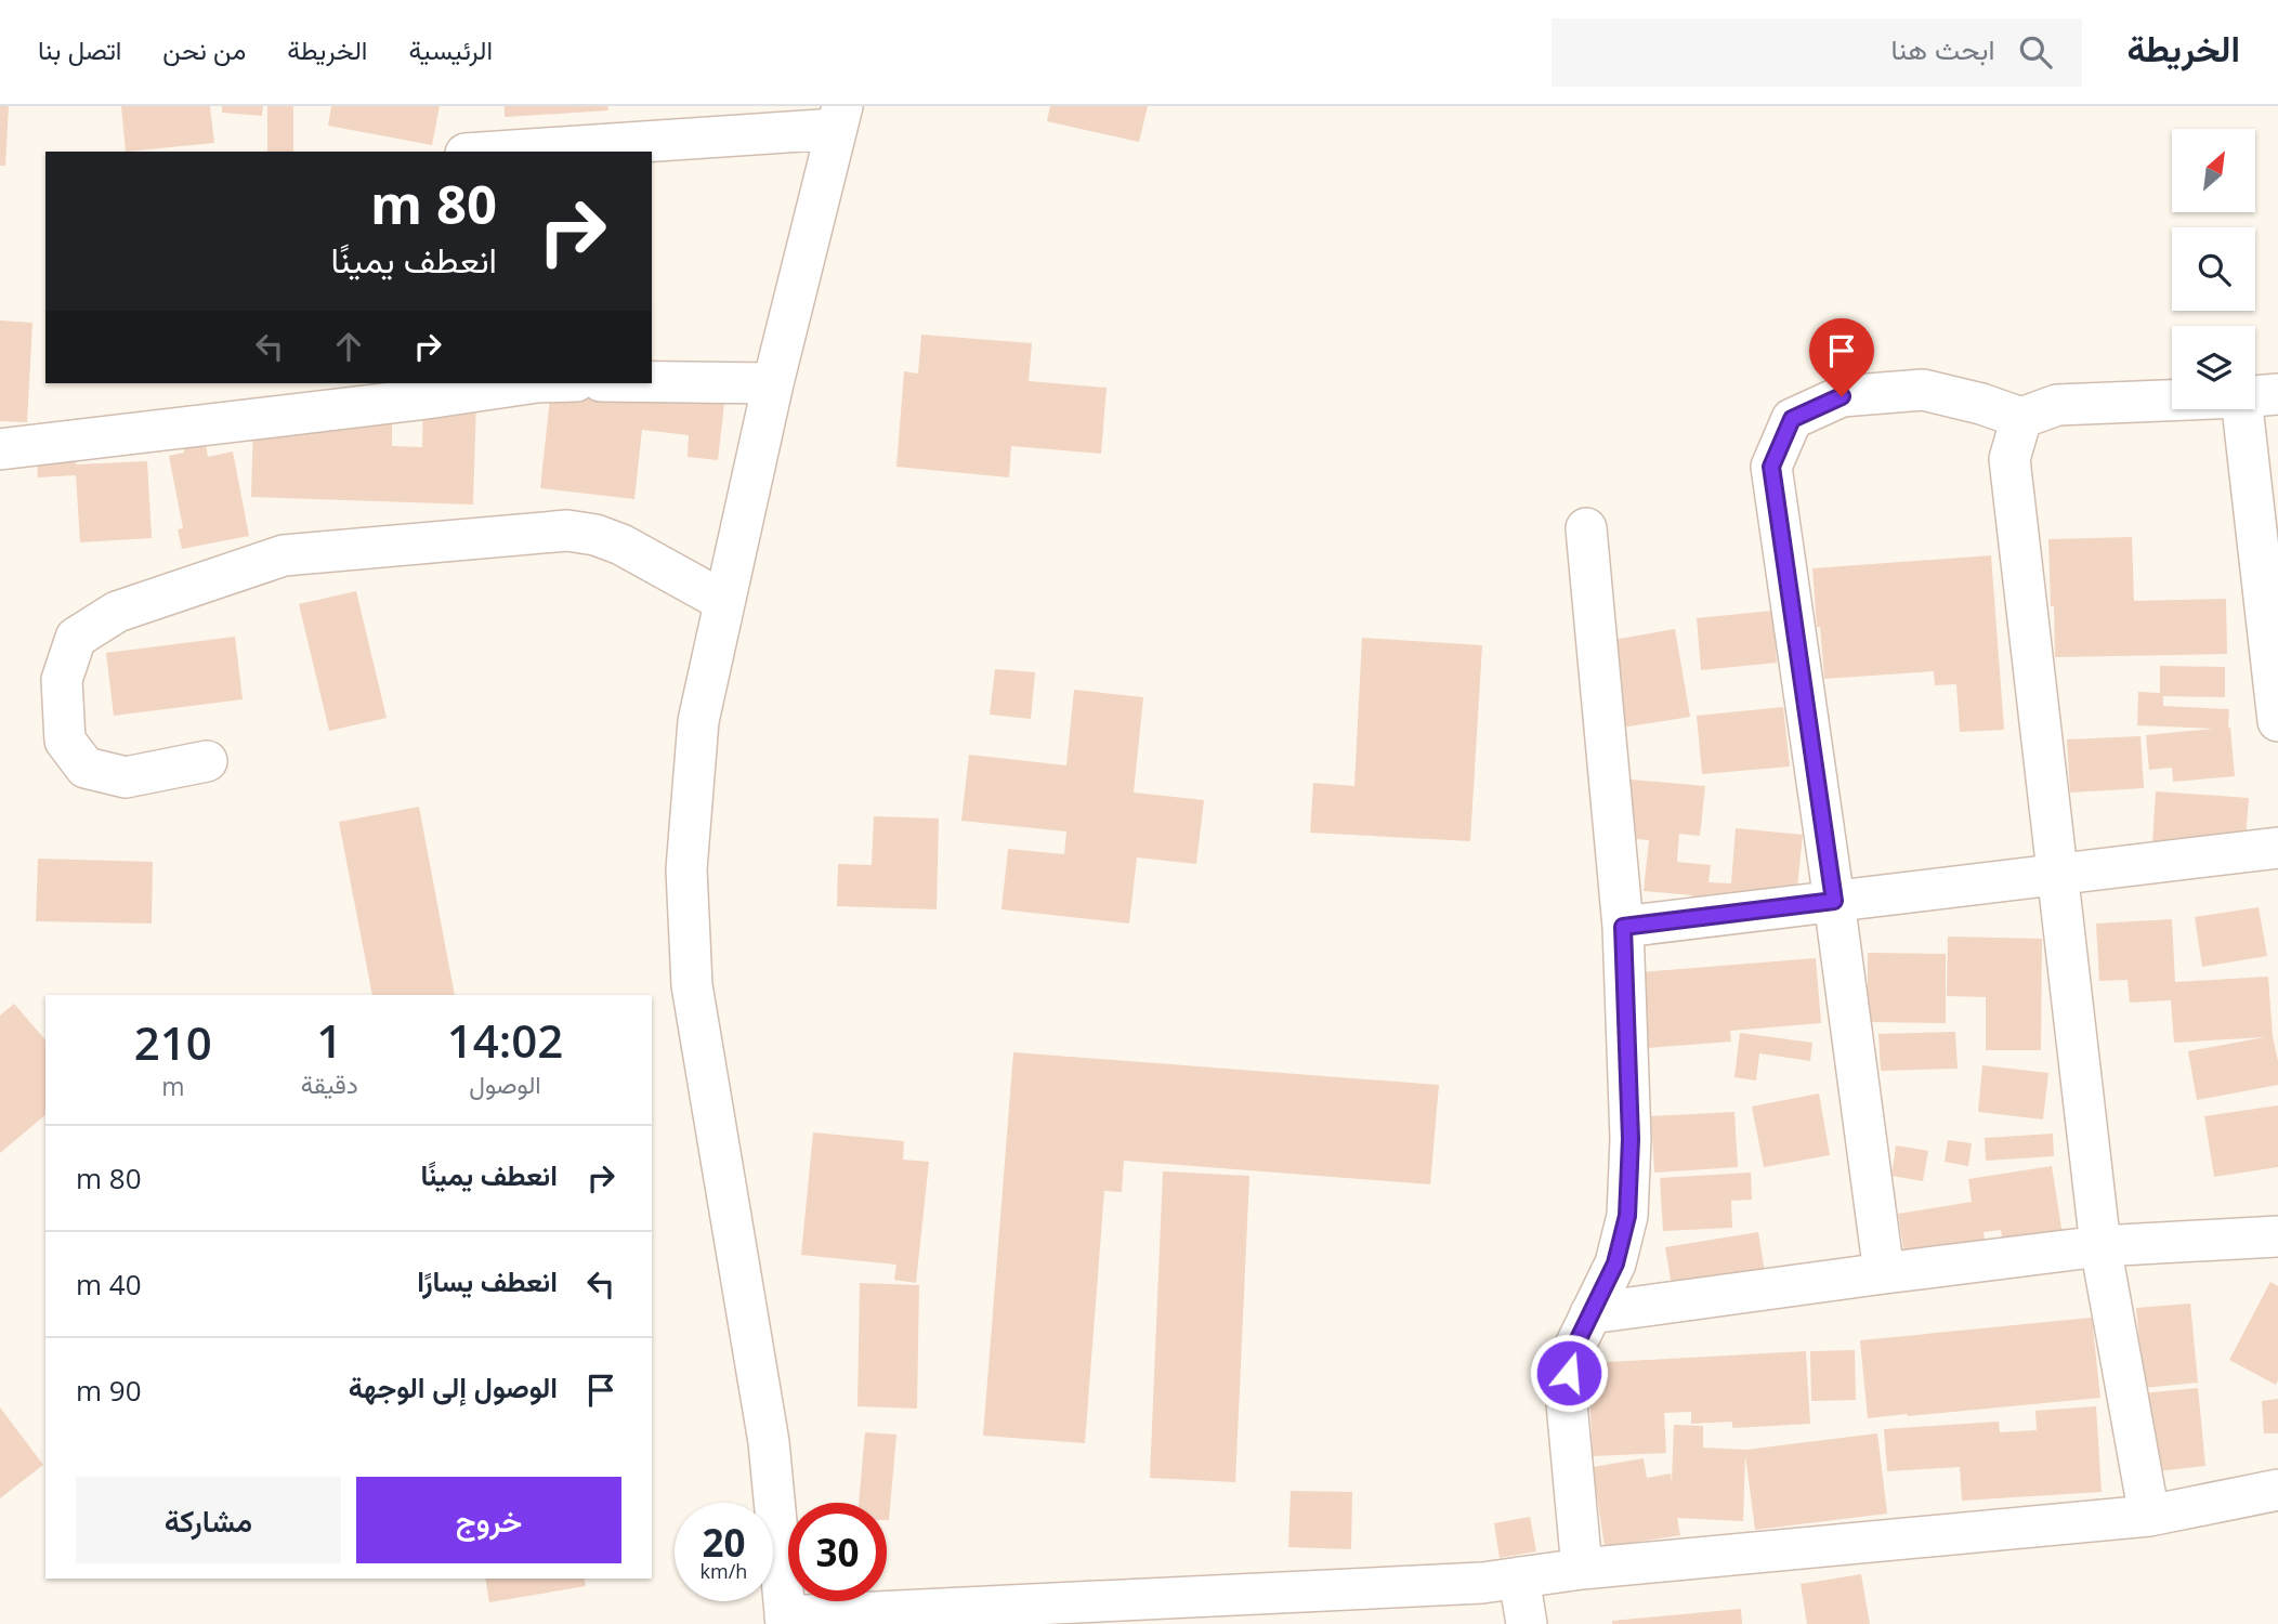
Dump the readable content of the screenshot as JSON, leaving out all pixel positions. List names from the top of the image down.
{
  "north": "top right",
  "page": {
    "header": "الخريطة",
    "search": "ابحث هنا",
    "nav": [
      "الرئيسية",
      "الخريطة",
      "من نحن",
      "اتصل بنا"
    ],
    "turn": ["80 m", "انعطف يمينًا"],
    "eta": [
      "14:02",
      "الوصول",
      "1",
      "دقيقة",
      "210",
      "m"
    ],
    "list": [
      {
        "name": "انعطف يمينًا",
        "value": "80 m"
      },
      {
        "name": "انعطف يسارًا",
        "value": "40 m"
      },
      {
        "name": "الوصول إلى الوجهة",
        "value": "90 m"
      }
    ],
    "buttons": ["خروج", "مشاركة"],
    "speed": "20 km/h",
    "limit": "30"
  }
}
